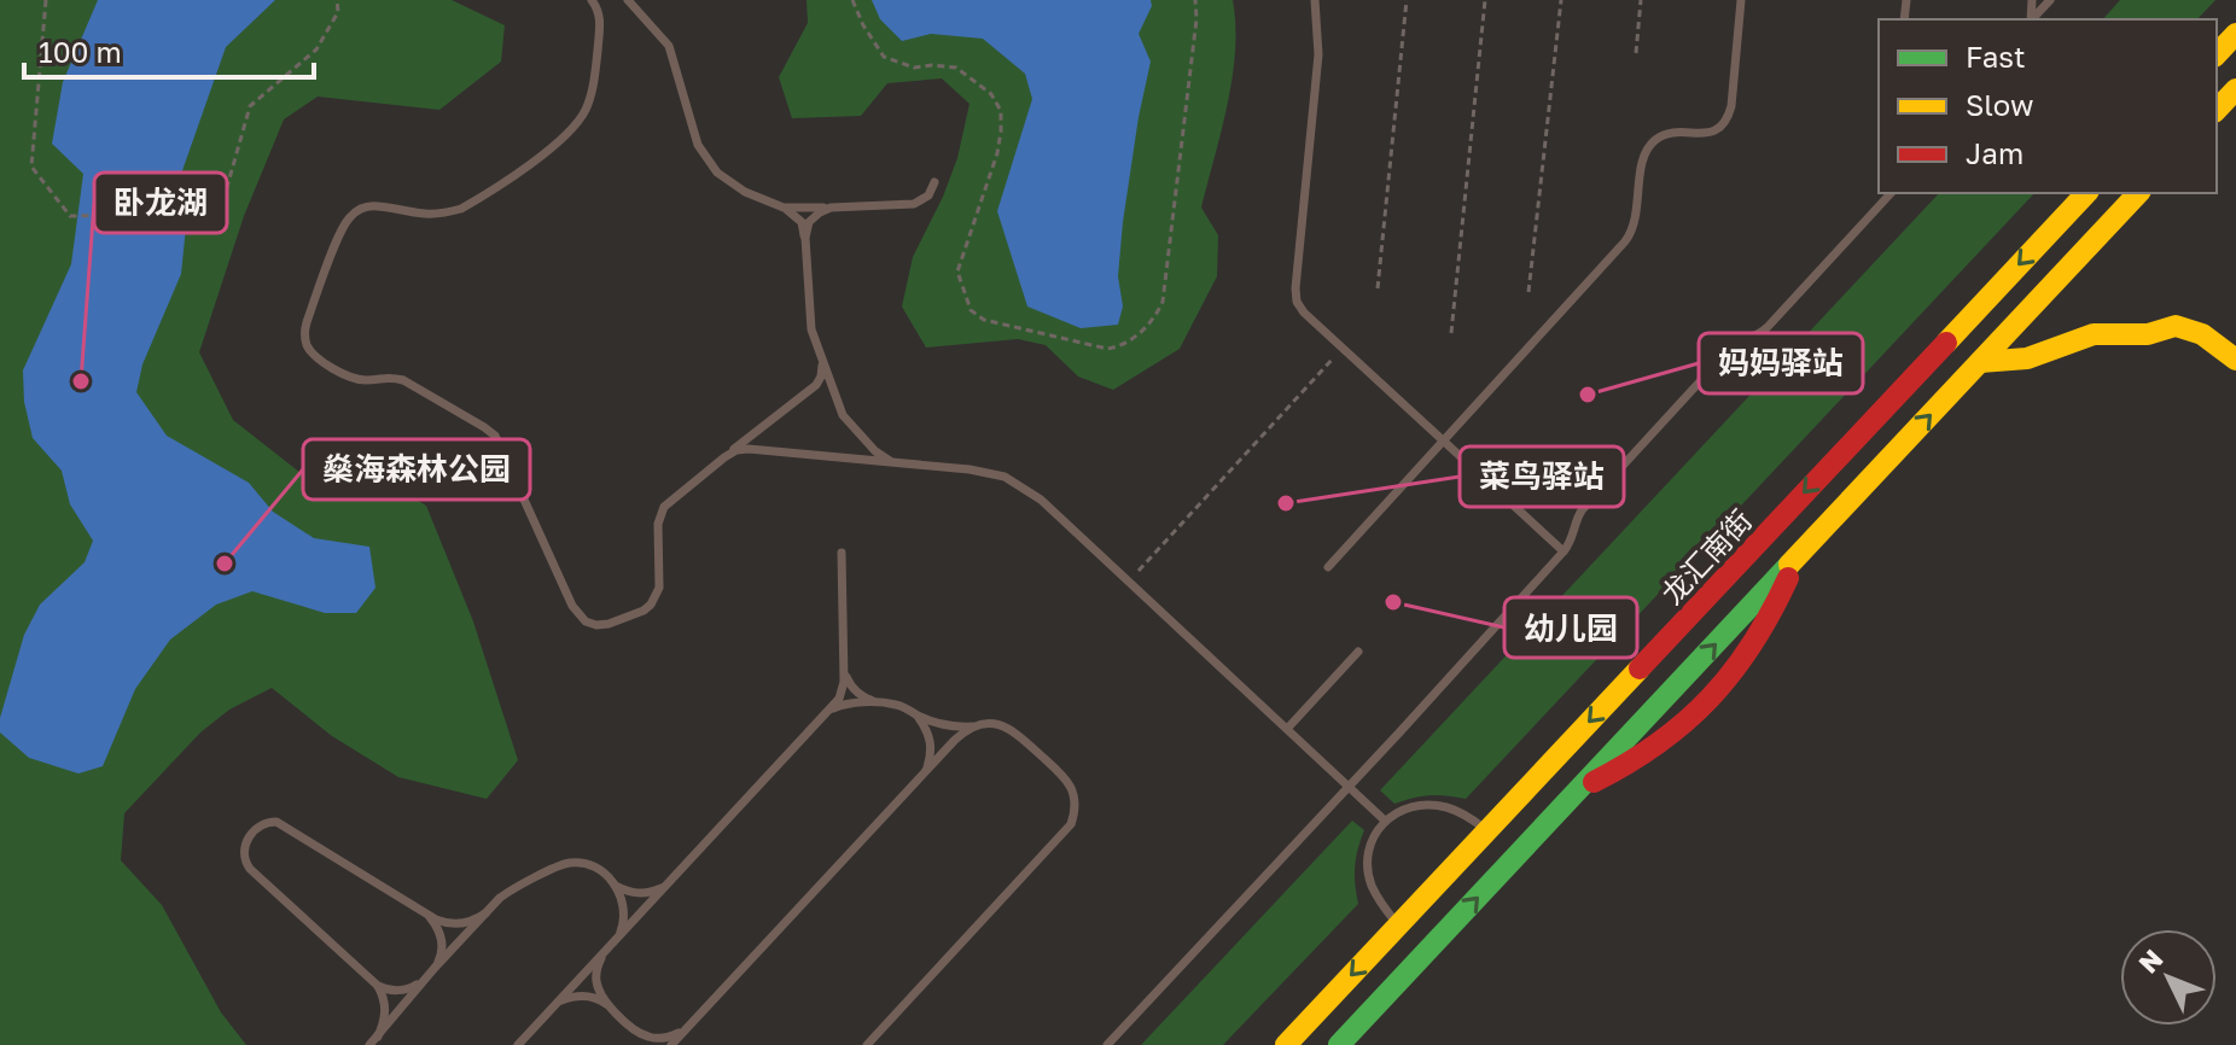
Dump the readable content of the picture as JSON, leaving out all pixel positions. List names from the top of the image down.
{
  "streets": {
    "main road": ["龙汇南街"]
  },
  "places": [
    "卧龙湖",
    "妈妈驿站",
    "菜鸟驿站",
    "燊海森林公园",
    "幼儿园"
  ],
  "legend": ["Fast", "Slow", "Jam"],
  "scale_bar": "100 m",
  "north": "top left"
}
